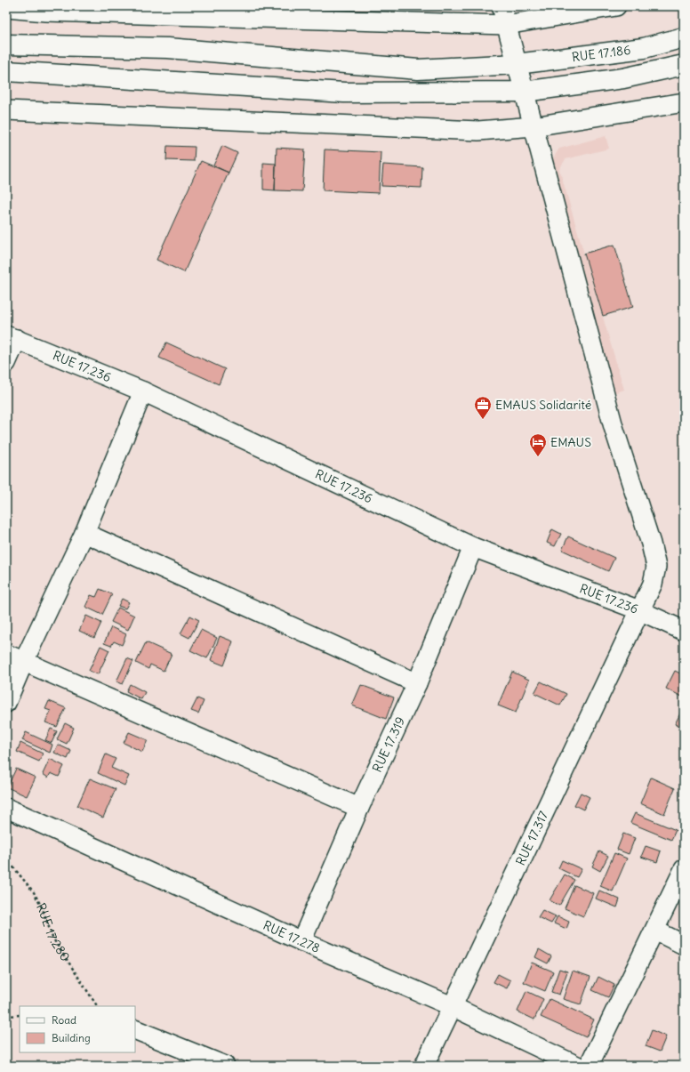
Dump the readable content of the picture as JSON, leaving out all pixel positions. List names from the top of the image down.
{
  "streets": {
    "main road": ["RUE 17.186"],
    "street": [
      "RUE 17.236",
      "RUE 17.319",
      "RUE 17.317",
      "RUE 17.278"
    ],
    "path": ["RUE 17.280"]
  },
  "crossings": [
    ["RUE 17.186", "RUE 17.317"],
    ["RUE 17.236", "RUE 17.319"],
    ["RUE 17.236", "RUE 17.317"],
    ["RUE 17.319", "RUE 17.278"],
    ["RUE 17.317", "RUE 17.278"]
  ],
  "places": {
    "office": ["EMAUS Solidarité"],
    "hotel": ["EMAUS"]
  },
  "legend": ["Road", "Building"]
}
